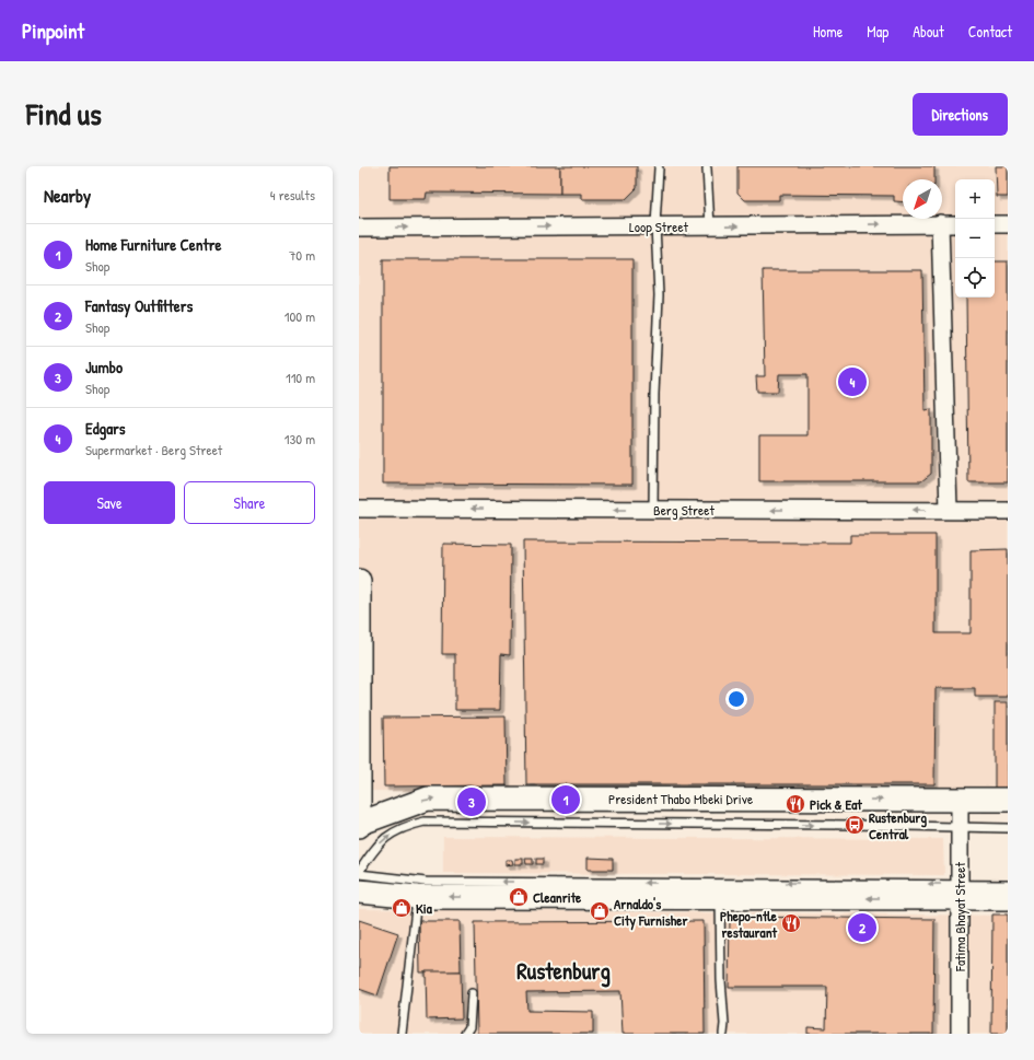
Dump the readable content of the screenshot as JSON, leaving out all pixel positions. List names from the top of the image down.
{
  "streets": {
    "street": [
      "Loop Street",
      "Berg Street",
      "President Thabo Mbeki Drive",
      "Fatima Bhayat Street"
    ]
  },
  "crossings": [
    ["President Thabo Mbeki Drive", "Fatima Bhayat Street"]
  ],
  "one_way": ["Loop Street", "Berg Street"],
  "districts": ["Rustenburg"],
  "places": {
    "restaurant": ["Pick & Eat", "Phepo-ntle restaurant"],
    "bus stop": ["Rustenburg Central"],
    "shop": ["Cleanrite", "Kia", "Arnaldo's City Furnisher"]
  },
  "north": "bottom left",
  "page": {
    "header": "Pinpoint",
    "nav": [
      "Home",
      "Map",
      "About",
      "Contact"
    ],
    "title": "Find us",
    "buttons": [
      "Directions",
      ["Save", "Share"]
    ],
    "heading": ["Nearby", "4 results"],
    "map_buttons": ["+", "−"],
    "list": [
      {
        "mark": "1",
        "name": "Home Furniture Centre",
        "note": "Shop",
        "value": "70 m"
      },
      {
        "mark": "2",
        "name": "Fantasy Outfitters",
        "note": "Shop",
        "value": "100 m"
      },
      {
        "mark": "3",
        "name": "Jumbo",
        "note": "Shop",
        "value": "110 m"
      },
      {
        "mark": "4",
        "name": "Edgars",
        "note": "Supermarket · Berg Street",
        "value": "130 m"
      }
    ],
    "pins": [
      "4",
      "1",
      "3",
      "2"
    ]
  }
}
